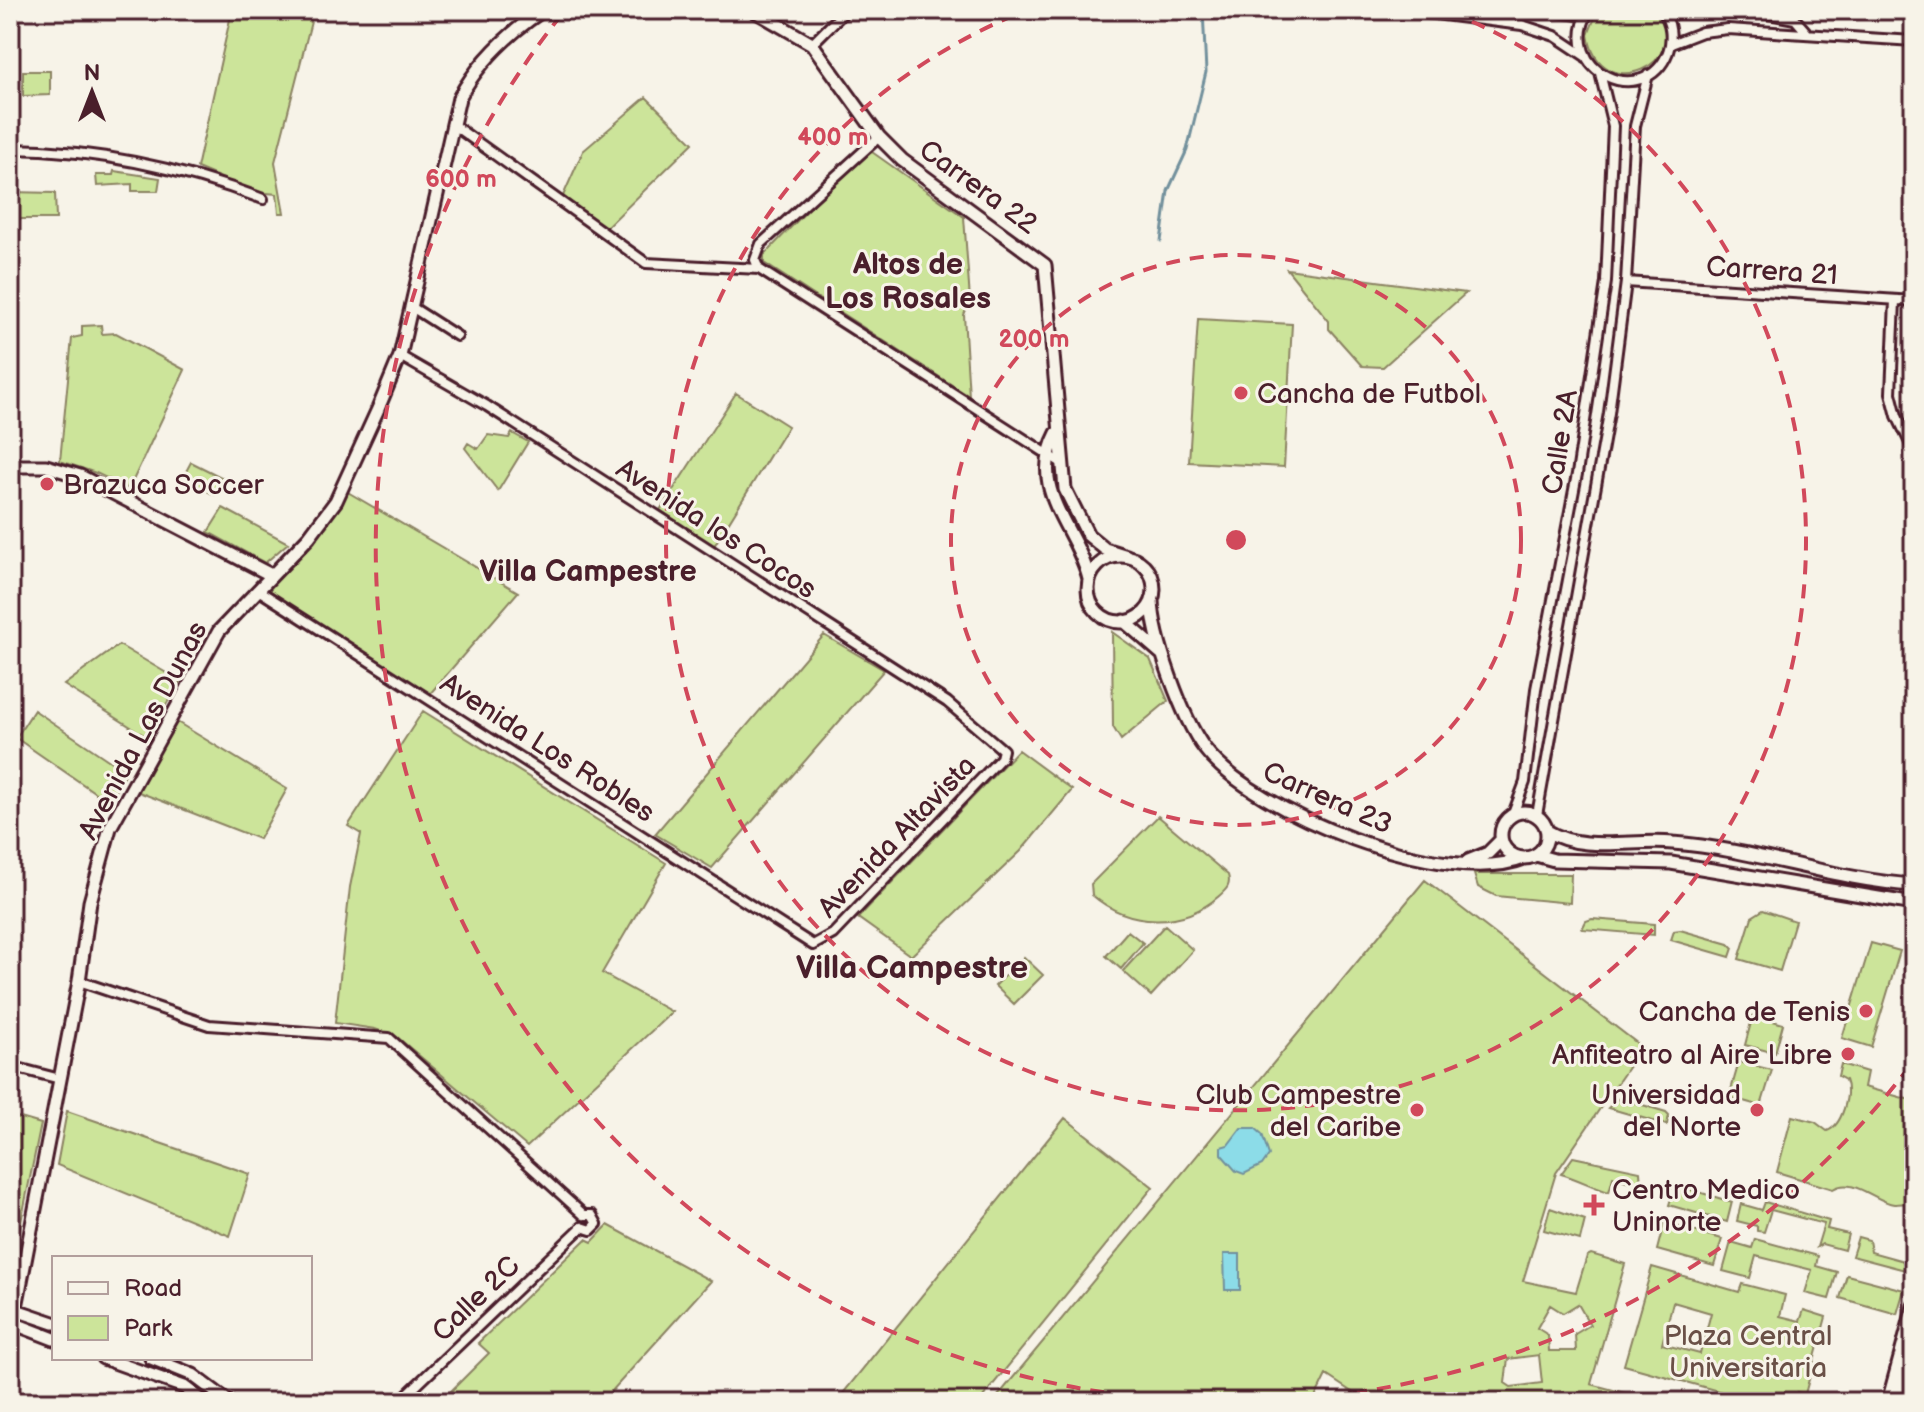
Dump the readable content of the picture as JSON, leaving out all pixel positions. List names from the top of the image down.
{
  "streets": {
    "street": [
      "Carrera 22",
      "Carrera 21",
      "Calle 2A",
      "Avenida los Cocos",
      "Avenida Las Dunas",
      "Avenida Los Robles",
      "Carrera 23",
      "Avenida Altavista",
      "Calle 2C"
    ]
  },
  "crossings": [
    ["Carrera 21", "Calle 2A"],
    ["Calle 2A", "Carrera 23"],
    ["Avenida los Cocos", "Avenida Las Dunas"],
    ["Avenida los Cocos", "Avenida Altavista"],
    ["Avenida Las Dunas", "Avenida Los Robles"],
    ["Avenida Los Robles", "Avenida Altavista"]
  ],
  "districts": ["Altos de Los Rosales", "Villa Campestre", "Villa Campestre"],
  "parks": ["Plaza Central Universitaria"],
  "places": {
    "other": [
      "Cancha de Futbol",
      "Brazuca Soccer",
      "Cancha de Tenis",
      "Anfiteatro al Aire Libre",
      "Club Campestre del Caribe",
      "Universidad del Norte"
    ],
    "health": ["Centro Medico Uninorte"]
  },
  "legend": ["Road", "Park"],
  "north": "top",
  "rings": ["400 m", "600 m", "200 m"]
}
